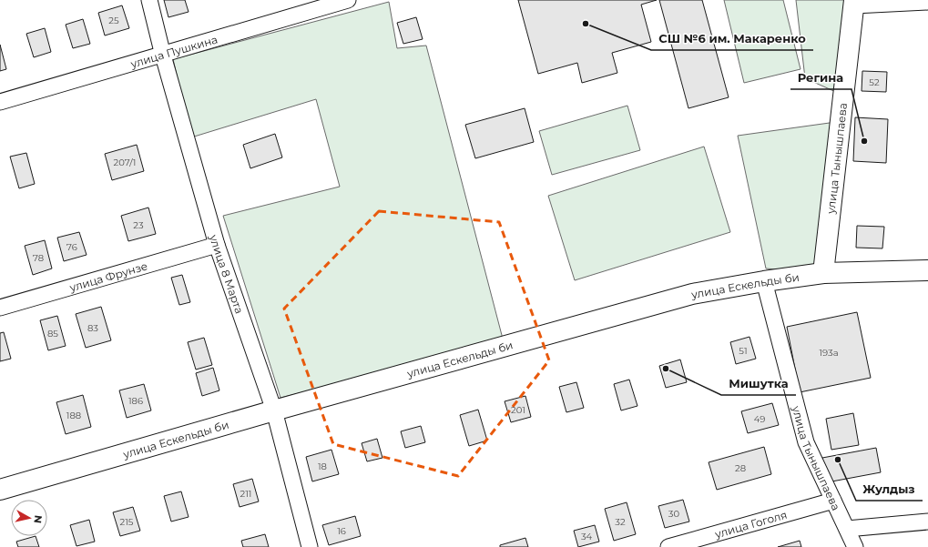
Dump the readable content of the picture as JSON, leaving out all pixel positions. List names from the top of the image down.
{
  "streets": {
    "street": [
      "улица Пушкина",
      "улица Тынышпаева",
      "улица 8 Марта",
      "улица Фрунзе",
      "улица Ескельды би",
      "улица Гоголя"
    ]
  },
  "crossings": [
    ["улица Пушкина", "улица 8 Марта"],
    ["улица Тынышпаева", "улица Ескельды би"],
    ["улица Тынышпаева", "улица Гоголя"],
    ["улица 8 Марта", "улица Фрунзе"],
    ["улица 8 Марта", "улица Ескельды би"]
  ],
  "places": [
    "СШ №6 им. Макаренко",
    "Регина",
    "Мишутка",
    "Жулдыз"
  ],
  "house_numbers": [
    "25",
    "52",
    "207/1",
    "23",
    "76",
    "78",
    "83",
    "85",
    "51",
    "193а",
    "186",
    "201",
    "188",
    "49",
    "18",
    "28",
    "211",
    "30",
    "215",
    "32",
    "16",
    "34"
  ],
  "north": "right"
}
